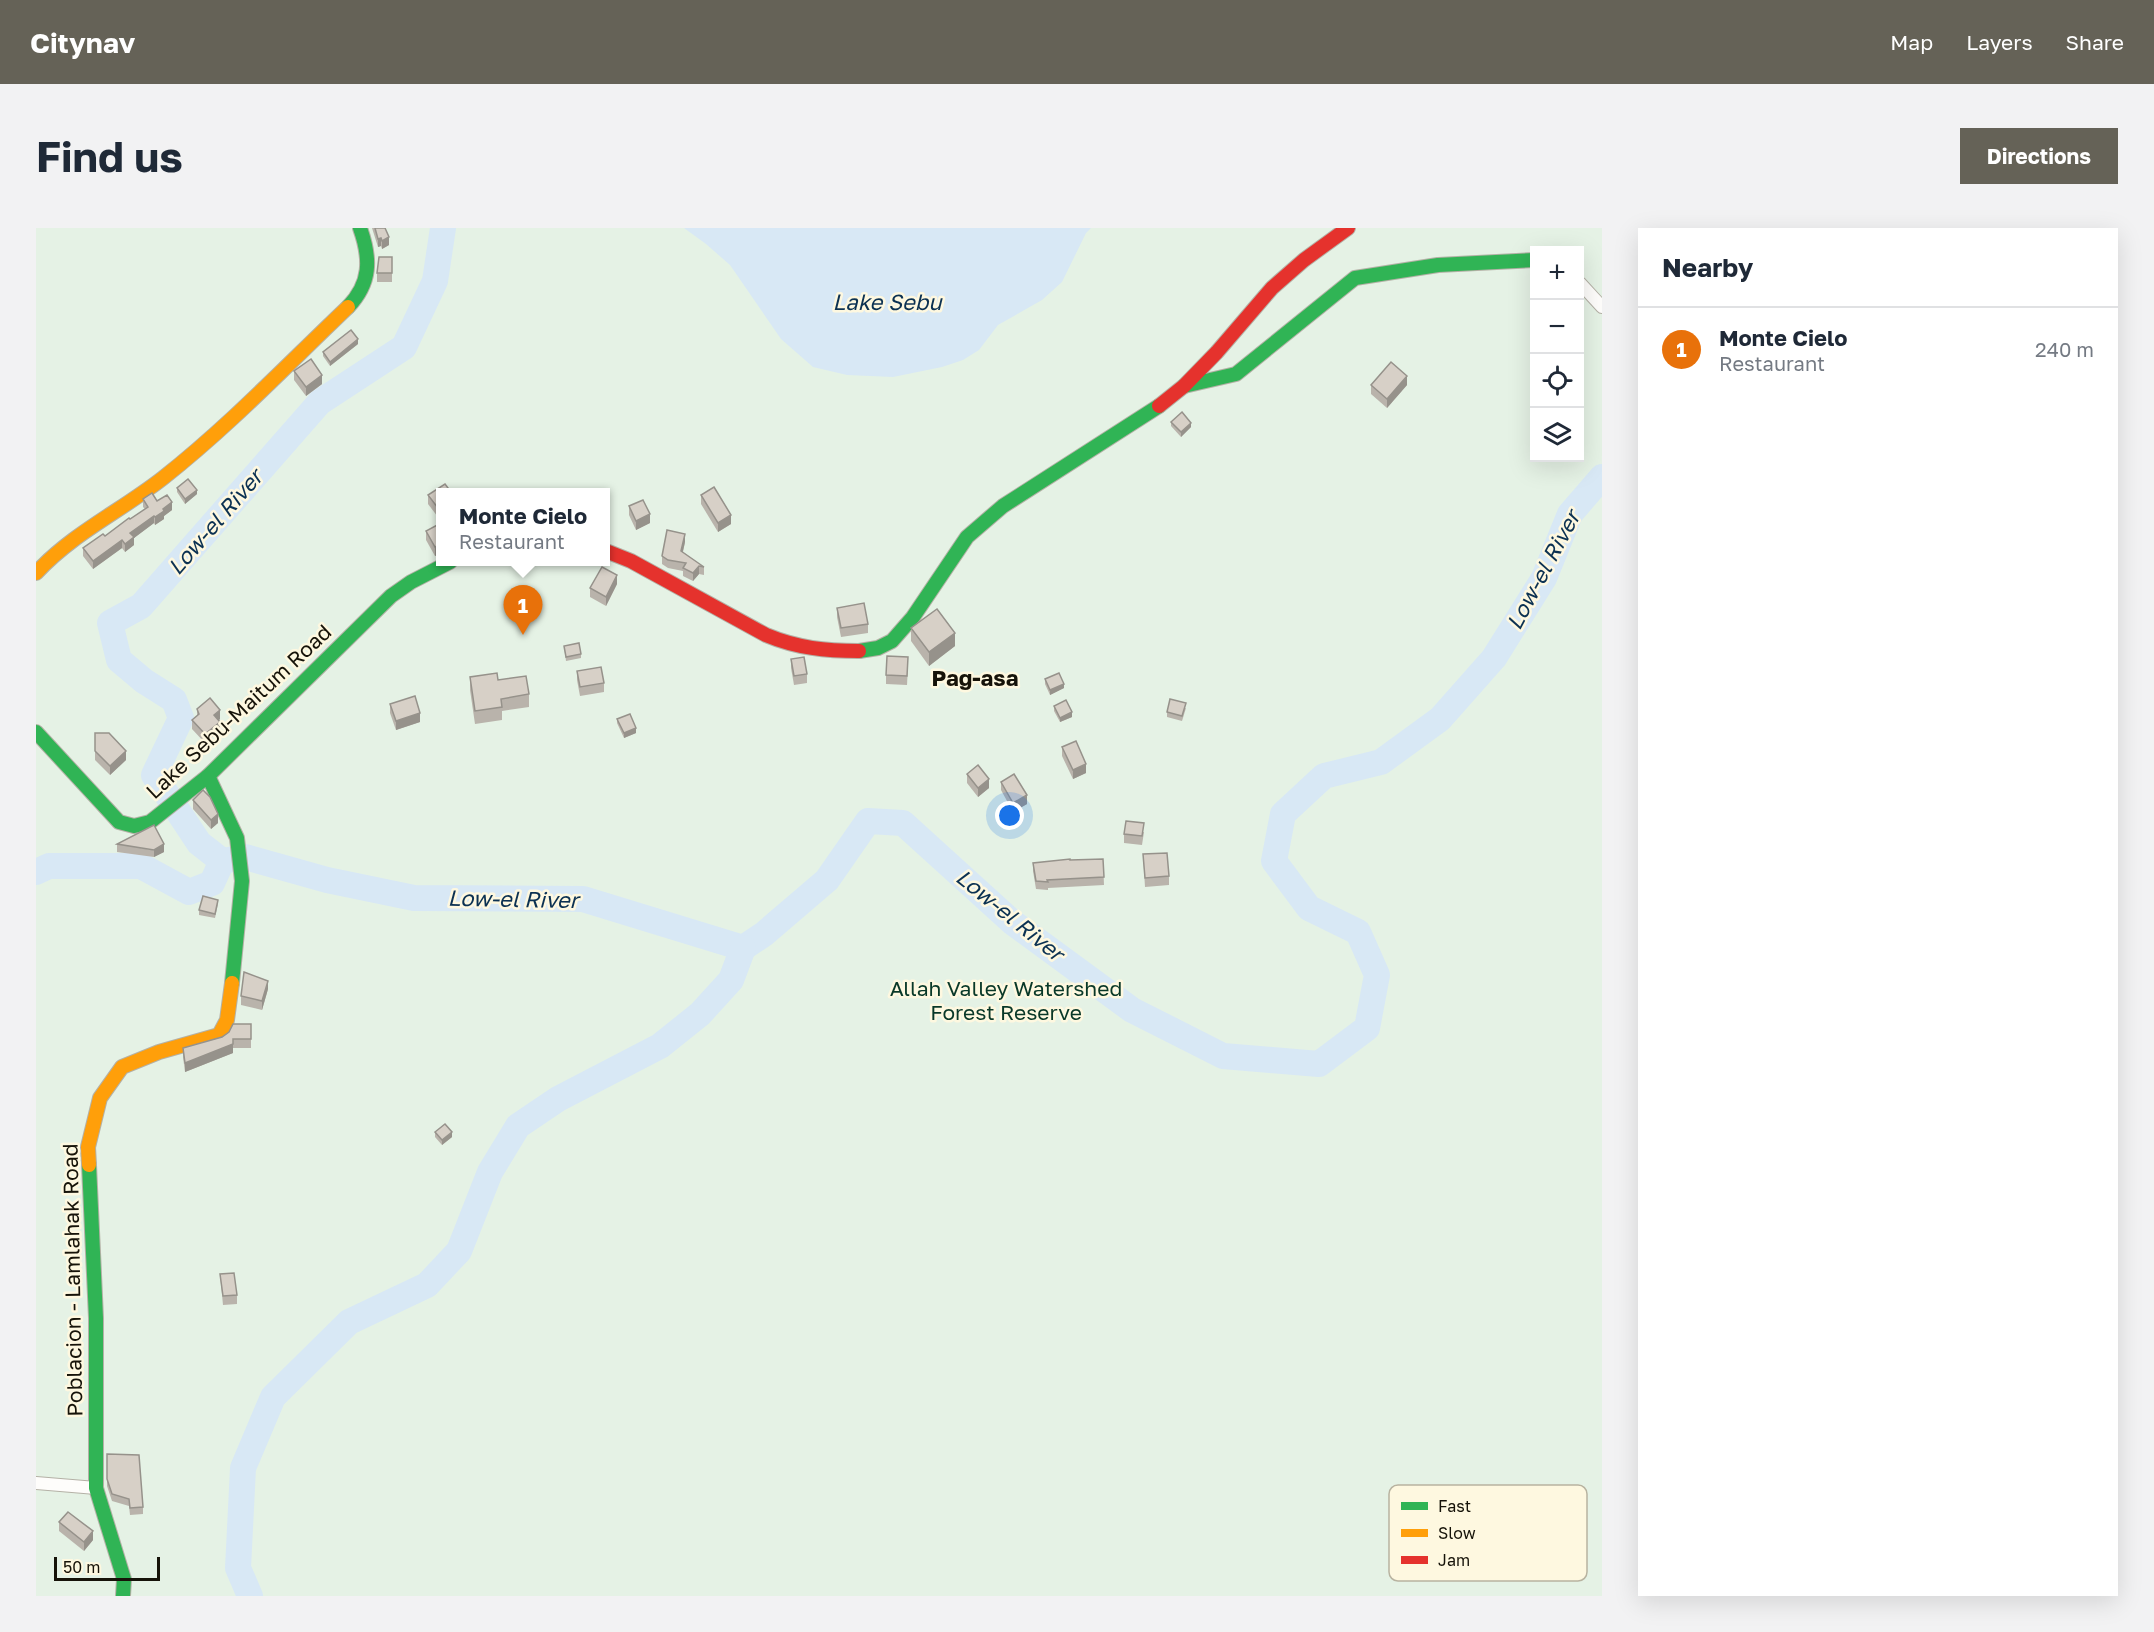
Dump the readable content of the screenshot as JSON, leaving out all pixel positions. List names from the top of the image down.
{
  "streets": {
    "main road": ["Lake Sebu-Maitum Road", "Poblacion - Lamlahak Road"]
  },
  "crossings": [
    ["Lake Sebu-Maitum Road", "Poblacion - Lamlahak Road"]
  ],
  "districts": ["Pag-asa"],
  "water": ["Lake Sebu", "Low-el River"],
  "parks": ["Allah Valley Watershed Forest Reserve"],
  "legend": ["Fast", "Slow", "Jam"],
  "scale_bar": "50 m",
  "page": {
    "header": "Citynav",
    "nav": ["Map", "Layers", "Share"],
    "buttons": "Directions",
    "title": "Find us",
    "heading": "Nearby",
    "map_buttons": ["+", "−"],
    "list": [
      {
        "mark": "1",
        "name": "Monte Cielo",
        "note": "Restaurant",
        "value": "240 m"
      }
    ],
    "popup": ["Monte Cielo", "Restaurant"],
    "pins": "1",
    "scale": "50 m"
  }
}
